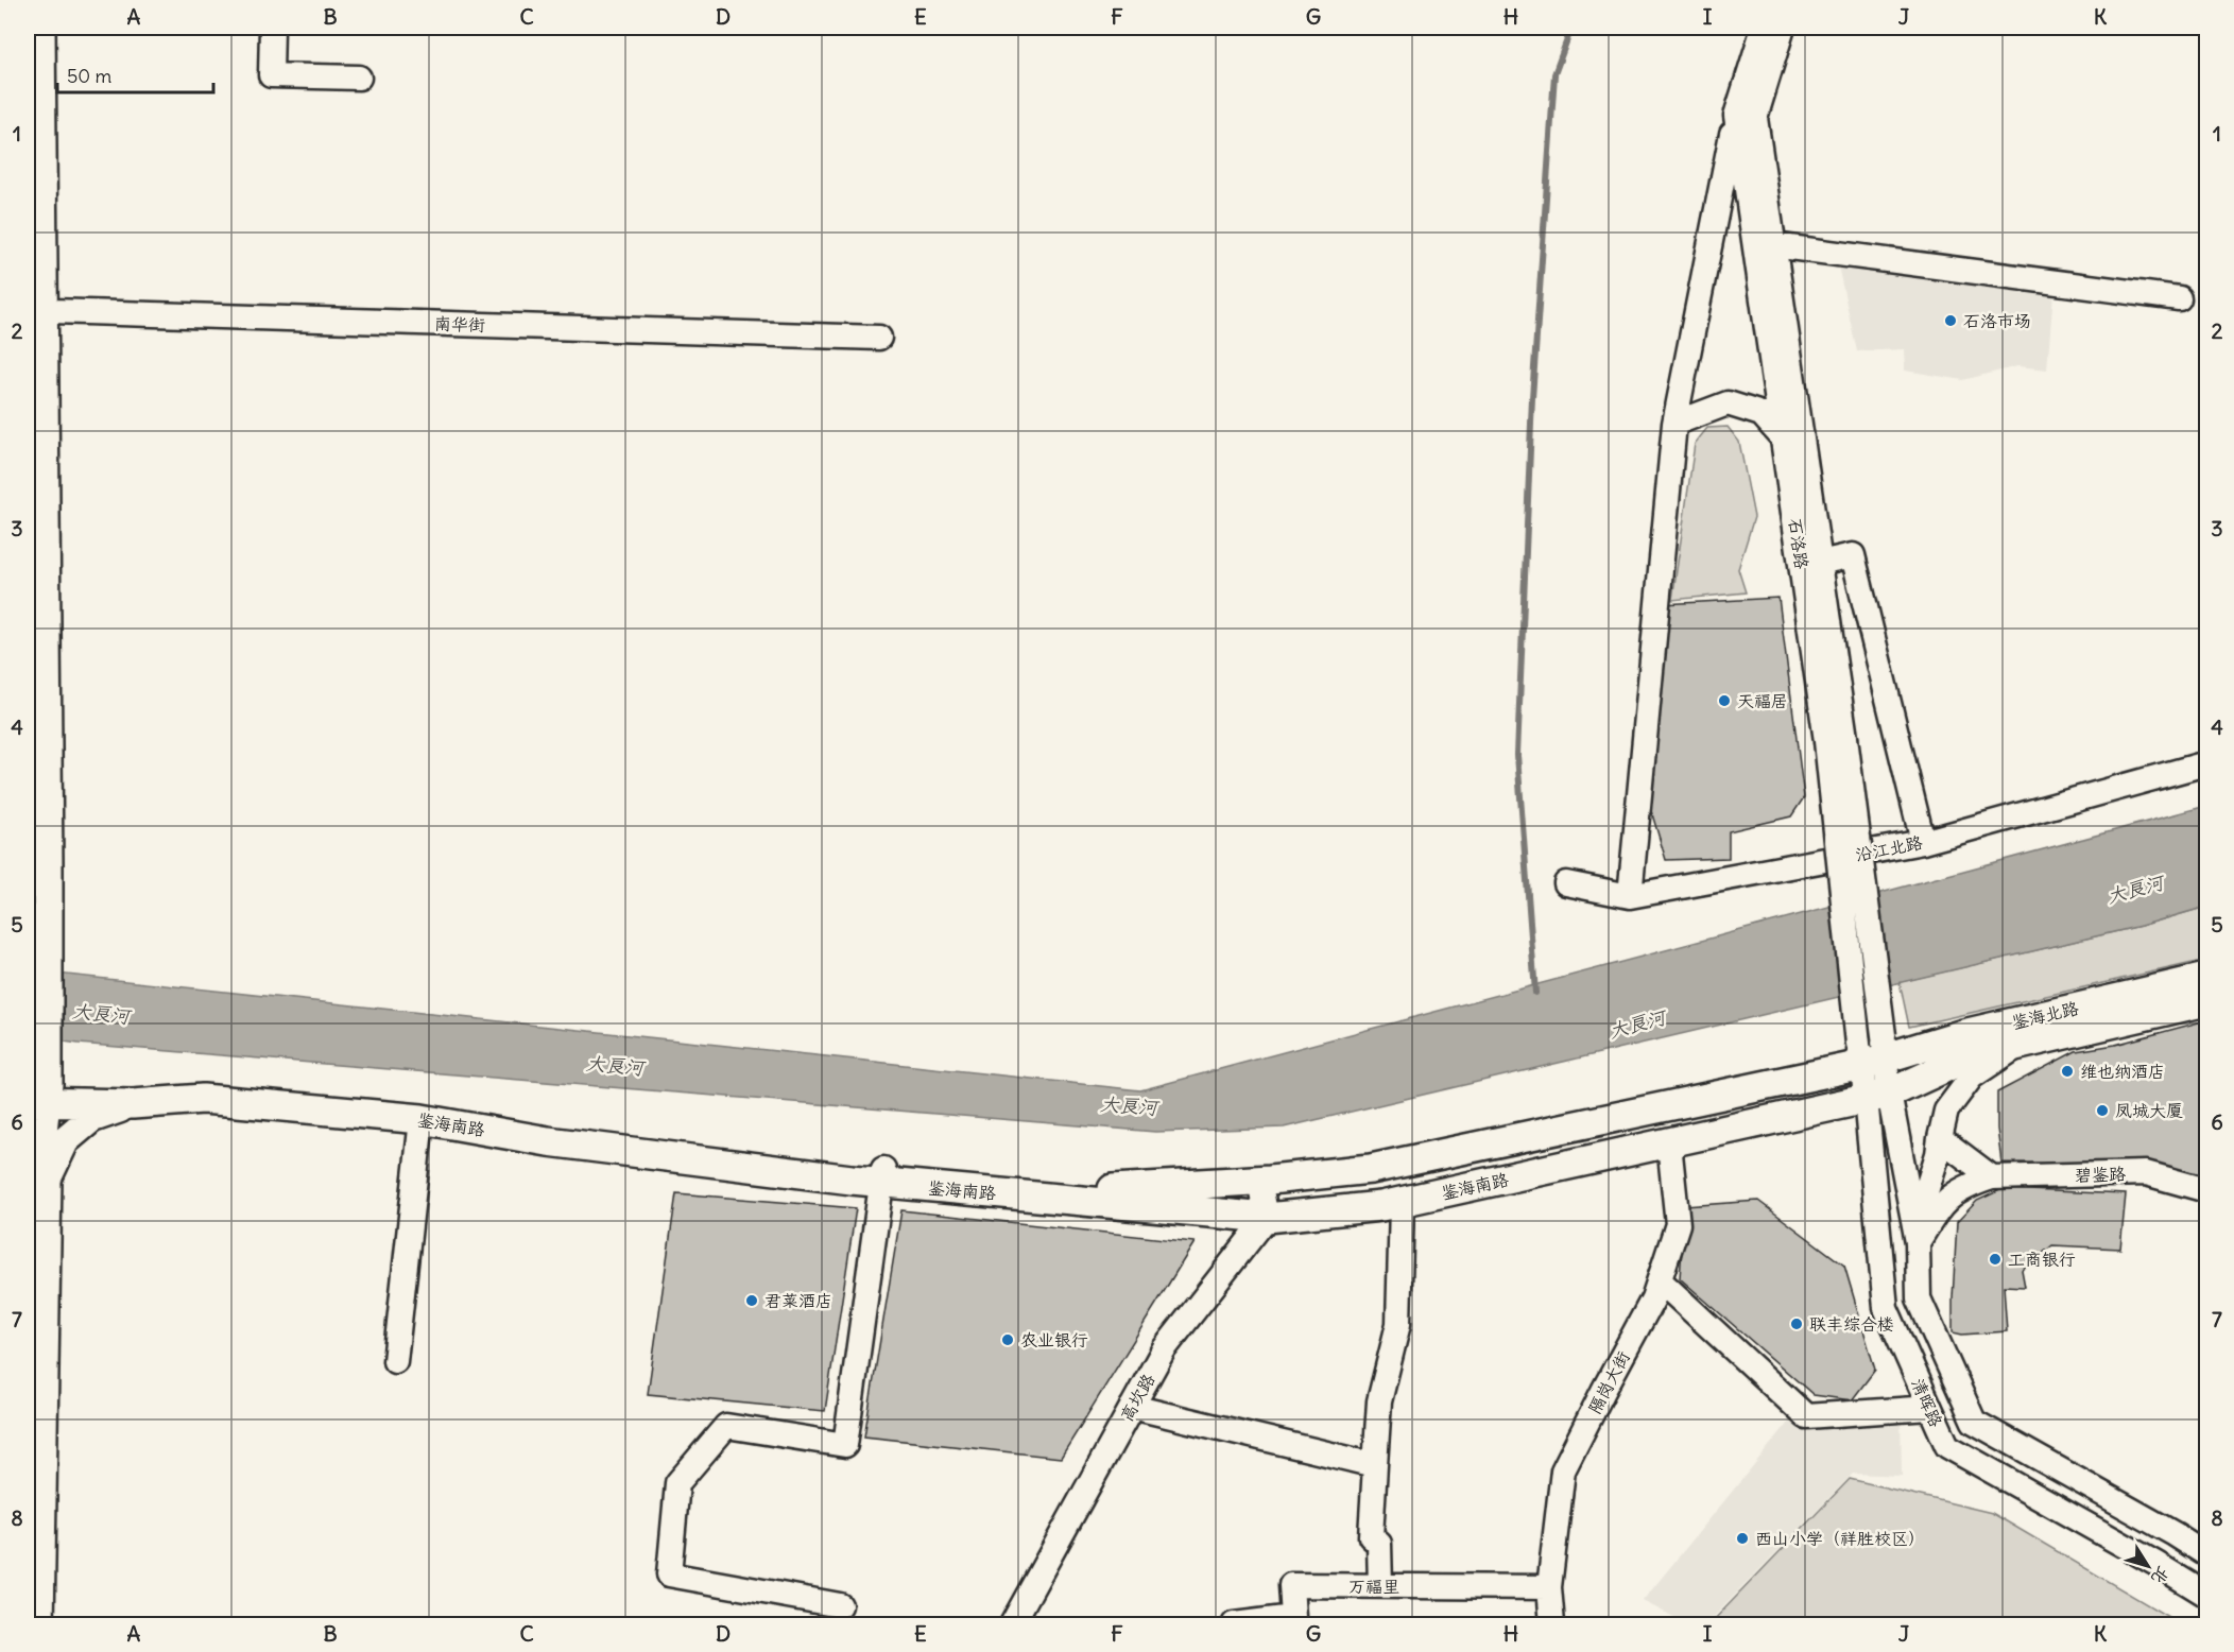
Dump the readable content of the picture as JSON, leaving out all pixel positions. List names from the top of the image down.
{
  "streets": {
    "main road": ["鉴海北路", "鉴海南路"],
    "street": [
      "南华街",
      "石洛路",
      "沿江北路",
      "碧鉴路",
      "隔岗大街",
      "高坎路",
      "清晖路",
      "万福里"
    ]
  },
  "crossings": [
    ["石洛路", "鉴海北路"],
    ["石洛路", "鉴海南路"],
    ["石洛路", "清晖路"],
    ["鉴海北路", "鉴海南路"],
    ["鉴海北路", "清晖路"],
    ["鉴海南路", "隔岗大街"],
    ["鉴海南路", "高坎路"],
    ["鉴海南路", "清晖路"],
    ["碧鉴路", "清晖路"],
    ["隔岗大街", "万福里"]
  ],
  "water": ["大良河"],
  "places": [
    "石洛市场",
    "天福居",
    "维也纳酒店",
    "凤城大厦",
    "工商银行",
    "君莱酒店",
    "联丰综合楼",
    "农业银行",
    "西山小学（祥胜校区）"
  ],
  "scale_bar": "50 m",
  "north": "bottom right",
  "grid": {
    "columns": [
      "A",
      "B",
      "C",
      "D",
      "E",
      "F",
      "G",
      "H",
      "I",
      "J",
      "K"
    ],
    "rows": [
      "1",
      "2",
      "3",
      "4",
      "5",
      "6",
      "7",
      "8"
    ]
  }
}
